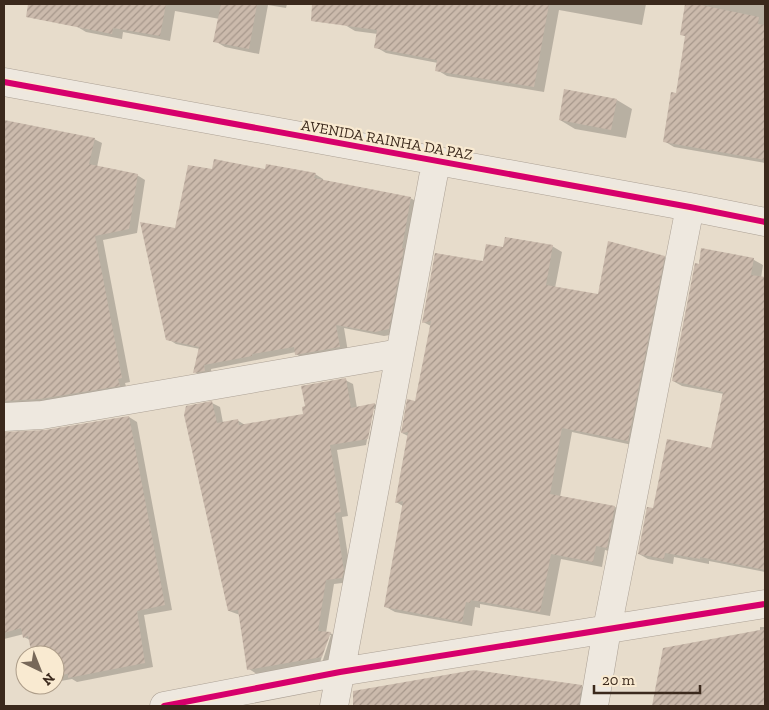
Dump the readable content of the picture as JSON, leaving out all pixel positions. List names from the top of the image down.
{
  "streets": {
    "street": ["AVENIDA RAINHA DA PAZ"]
  },
  "scale_bar": "20 m",
  "north": "bottom right"
}
